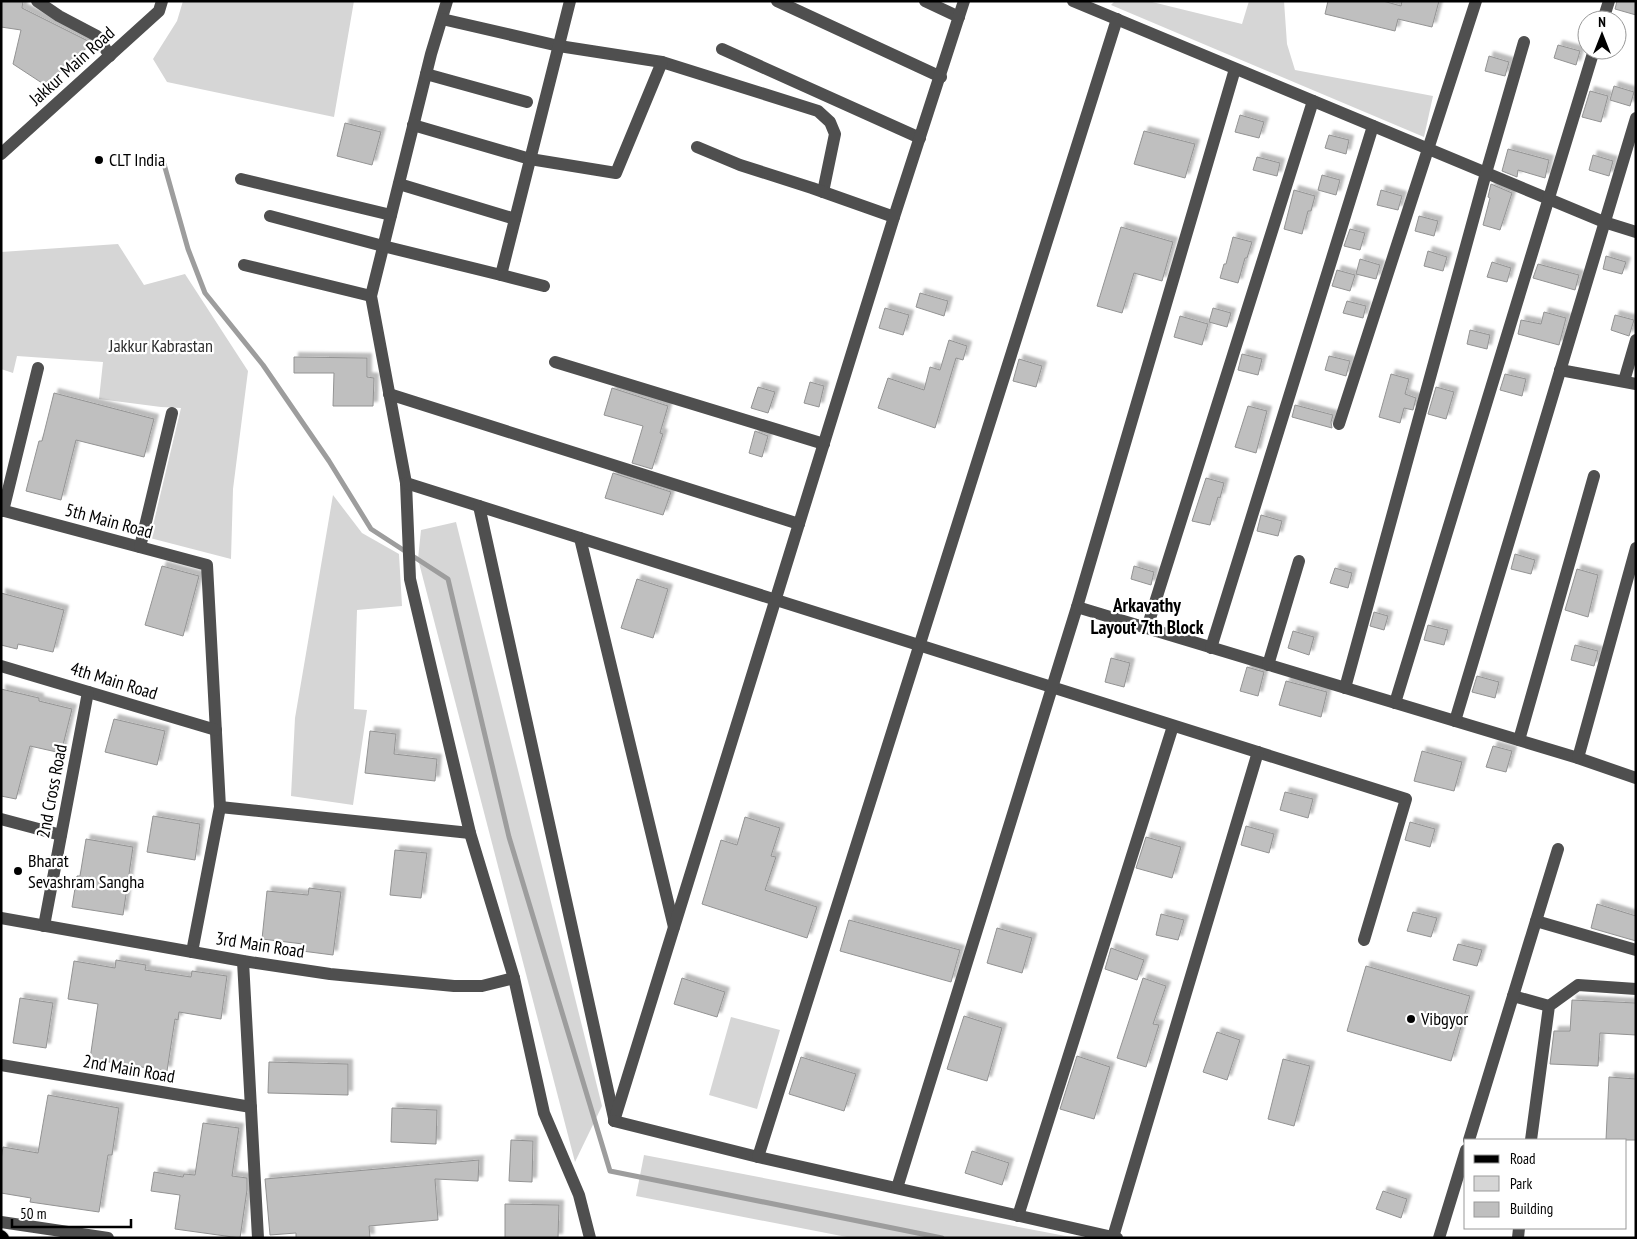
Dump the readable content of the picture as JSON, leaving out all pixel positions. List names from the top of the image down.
{
  "streets": {
    "street": [
      "Jakkur Main Road",
      "5th Main Road",
      "4th Main Road",
      "2nd Cross Road",
      "3rd Main Road",
      "2nd Main Road"
    ]
  },
  "crossings": [
    ["5th Main Road", "4th Main Road"],
    ["4th Main Road", "2nd Cross Road"],
    ["2nd Cross Road", "3rd Main Road"]
  ],
  "districts": ["Arkavathy Layout 7th Block"],
  "parks": ["Jakkur Kabrastan"],
  "places": ["CLT India", "Bharat Sevashram Sangha", "Vibgyor"],
  "legend": ["Road", "Park", "Building"],
  "scale_bar": "50 m",
  "north": "top"
}
